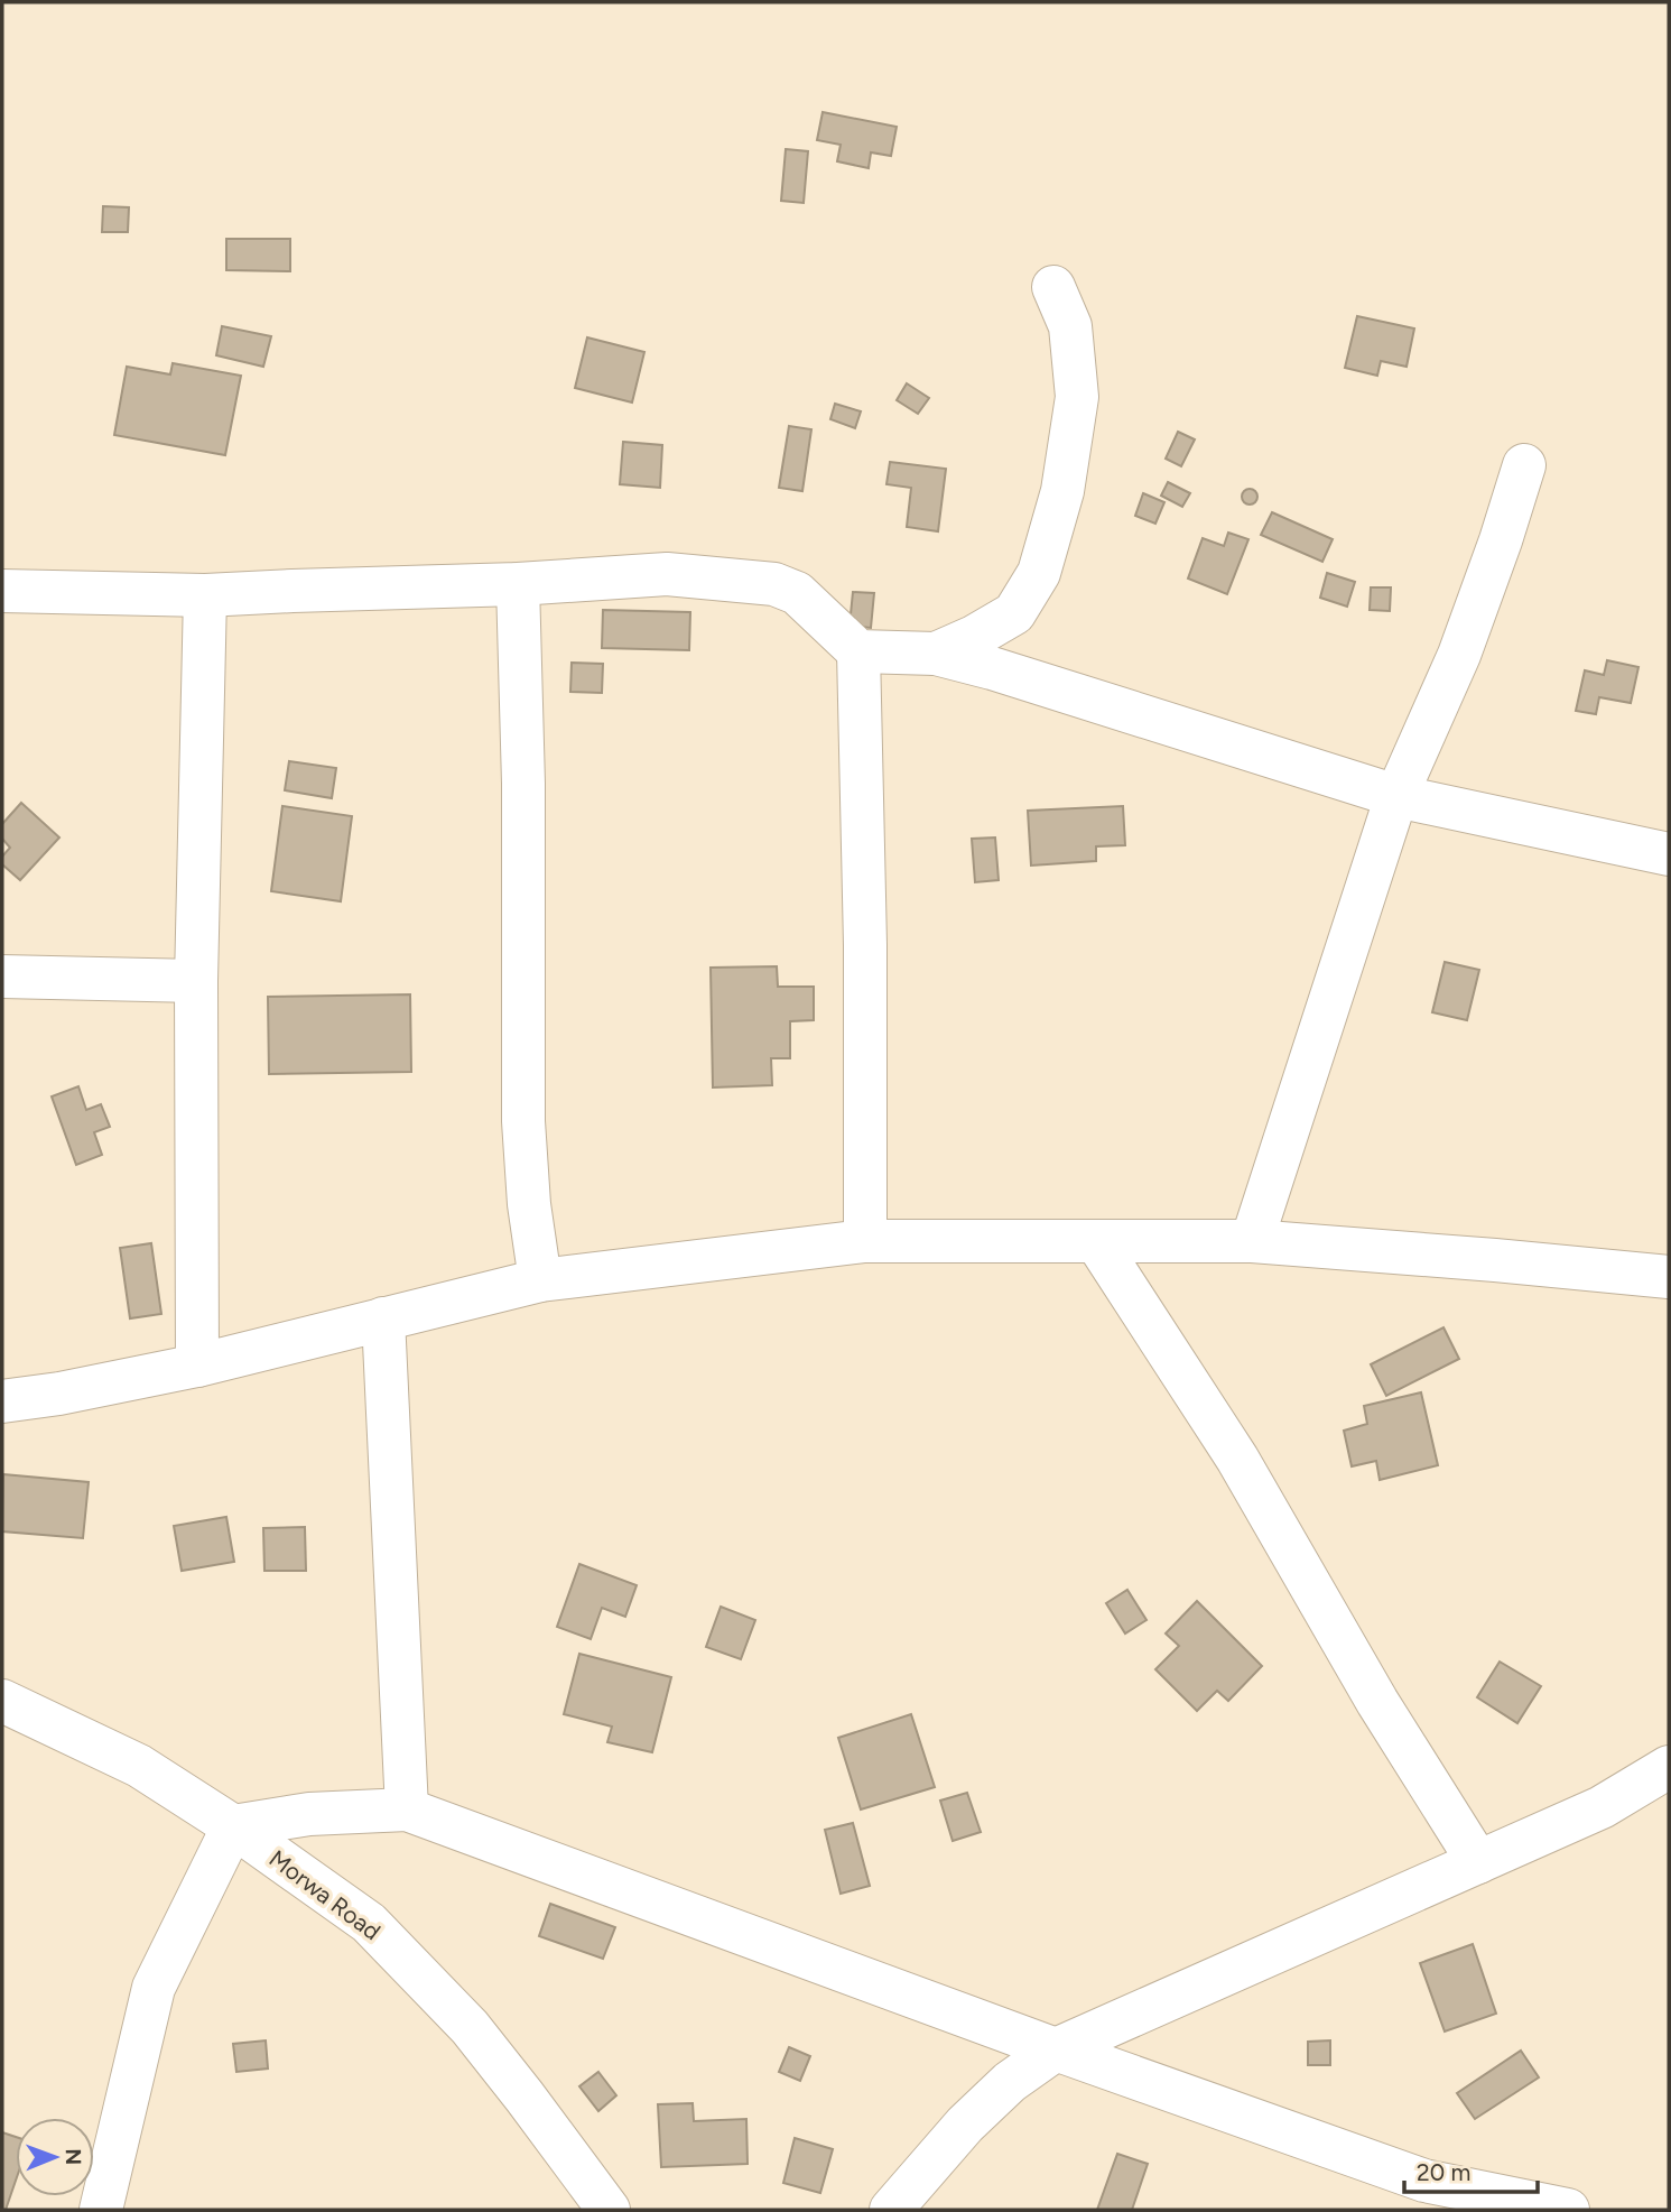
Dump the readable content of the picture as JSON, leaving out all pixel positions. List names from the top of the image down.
{
  "streets": {
    "street": ["Morwa Road"]
  },
  "scale_bar": "20 m",
  "north": "right"
}
